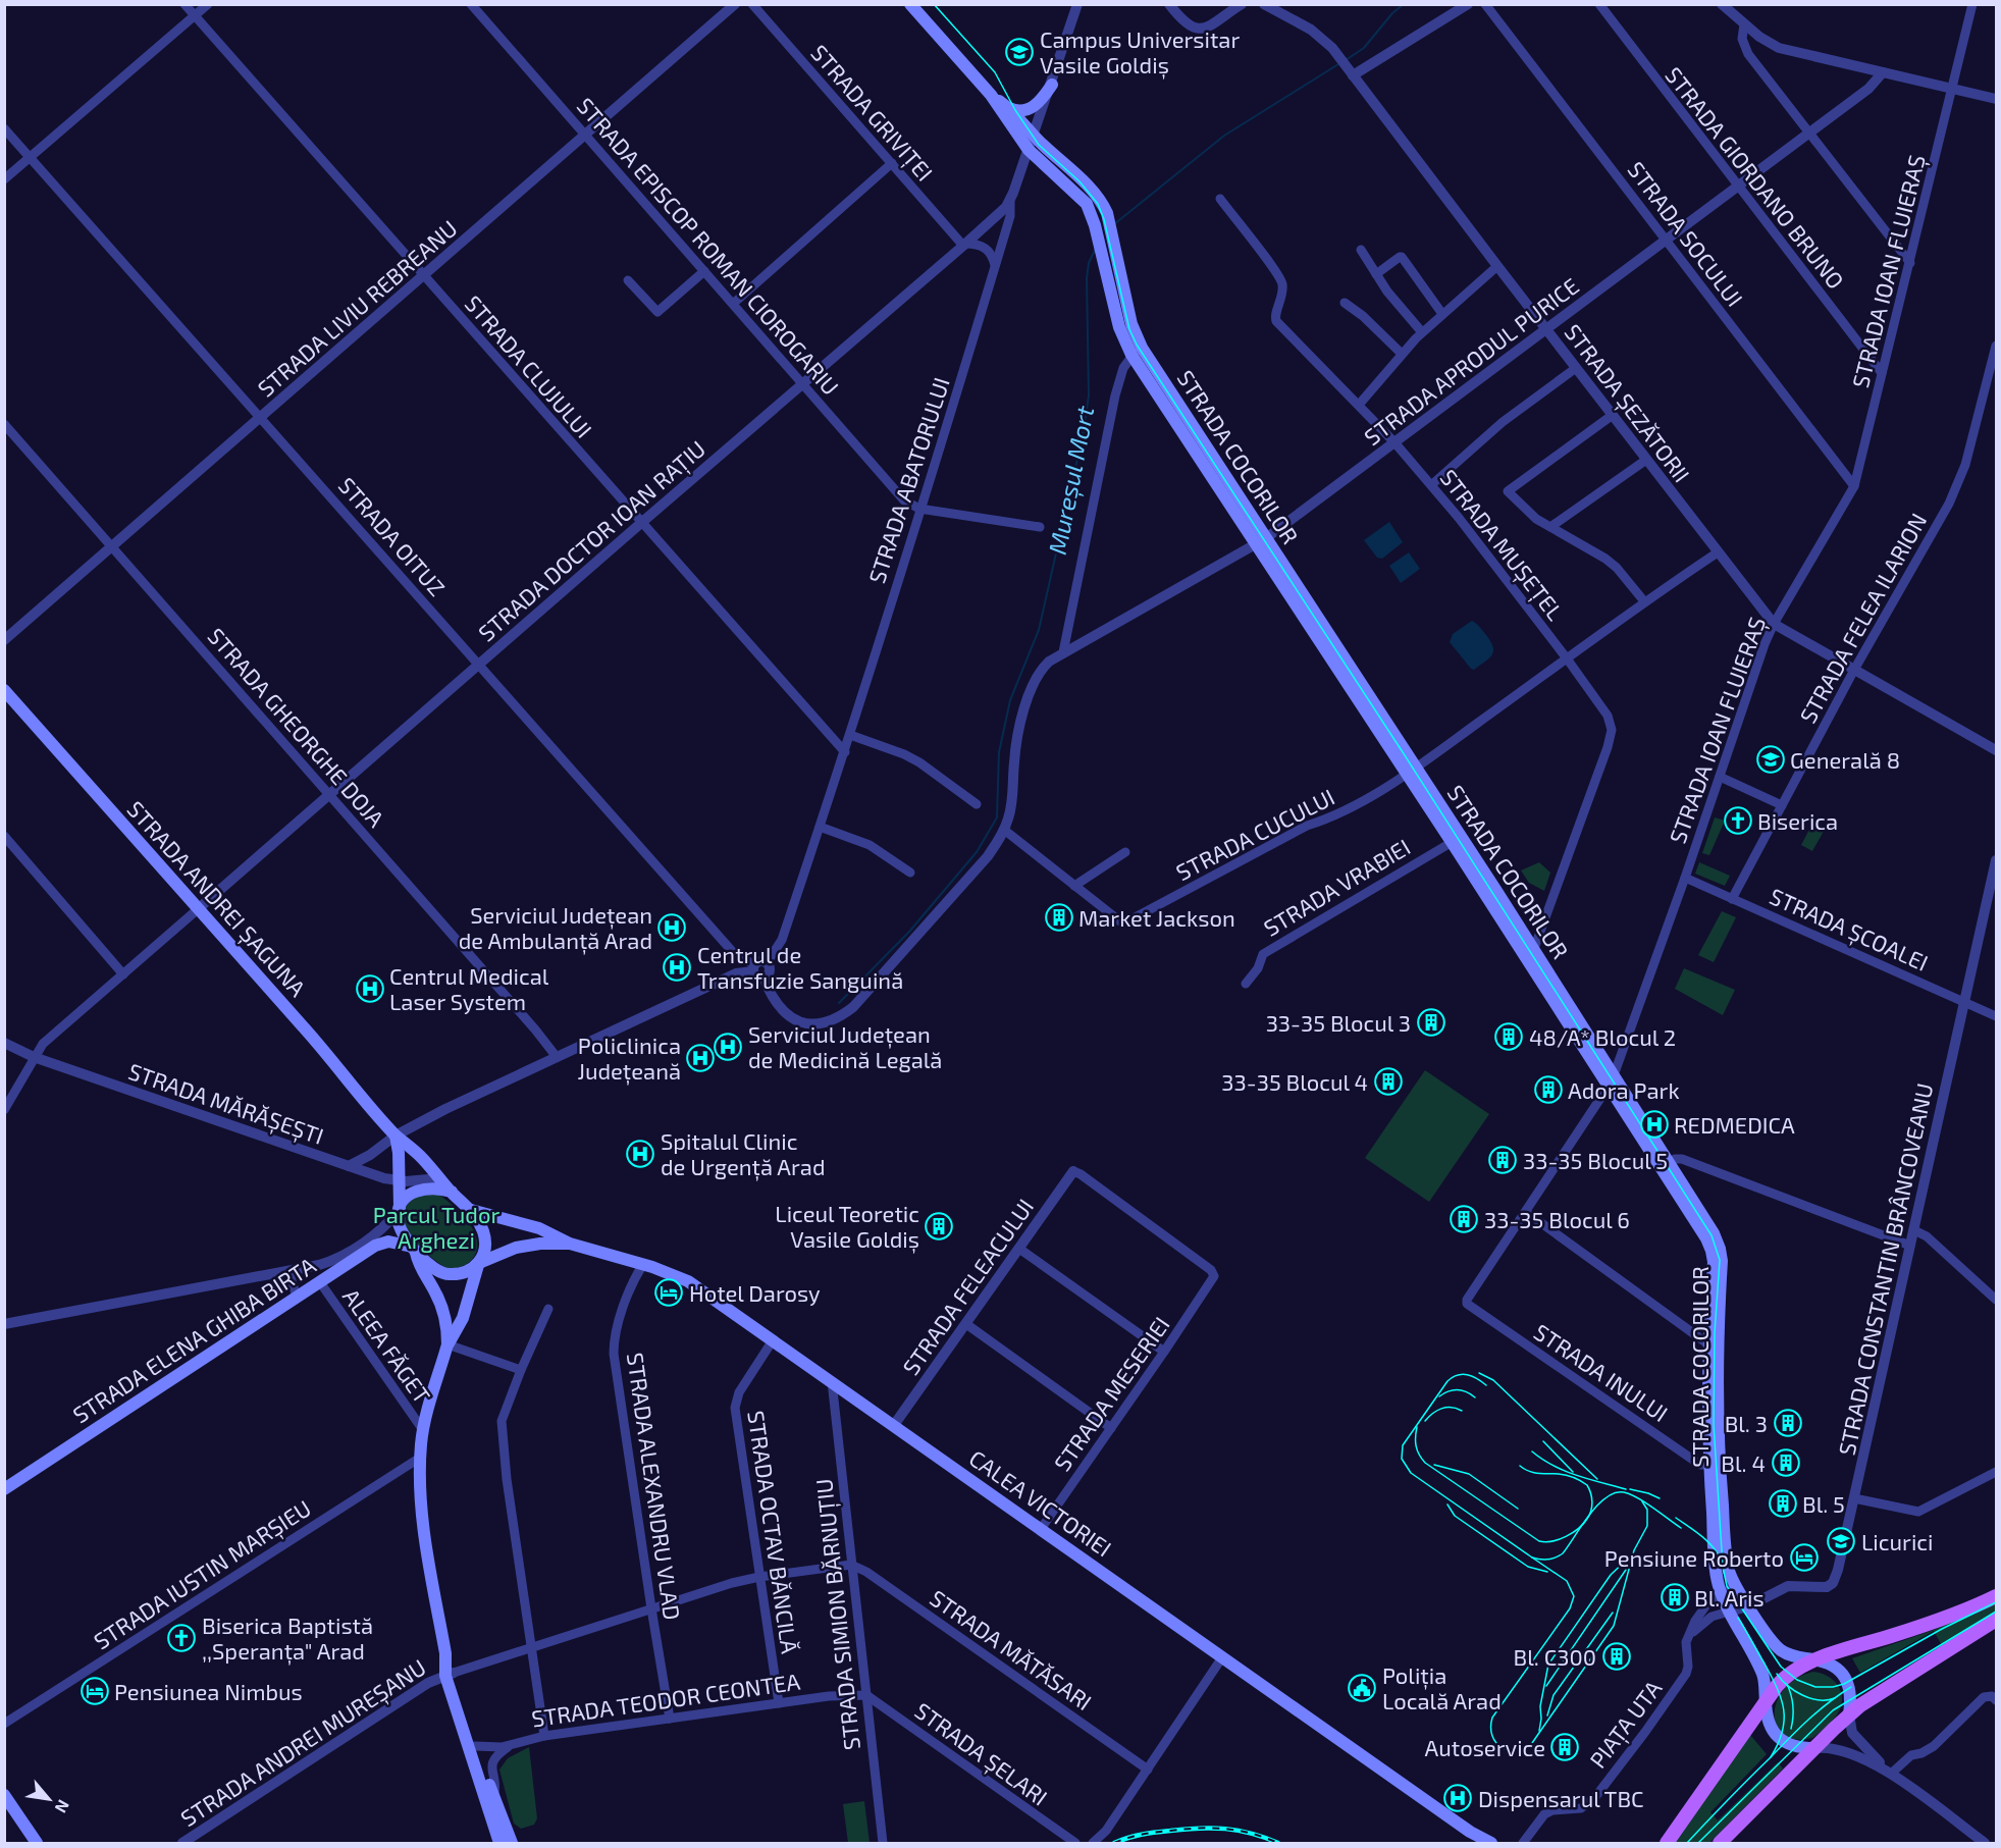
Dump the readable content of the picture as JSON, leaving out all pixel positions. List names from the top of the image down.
{
  "streets": {
    "main road": [
      "STRADA COCORILOR",
      "STRADA ANDREI ȘAGUNA",
      "STRADA ELENA GHIBA BIRTA",
      "CALEA VICTORIEI"
    ],
    "street": [
      "STRADA GRIVIȚEI",
      "STRADA GIORDANO BRUNO",
      "STRADA SOCULUI",
      "STRADA EPISCOP ROMAN CIOROGARIU",
      "STRADA IOAN FLUIERAȘ",
      "STRADA LIVIU REBREANU",
      "STRADA APRODUL PURICE",
      "STRADA CLUJULUI",
      "STRADA ȘEZĂTORII",
      "STRADA ABATORULUI",
      "STRADA OITUZ",
      "STRADA DOCTOR IOAN RAȚIU",
      "STRADA MUȘEȚEL",
      "STRADA FELEA ILARION",
      "STRADA GHEORGHE DOJA",
      "STRADA CUCULUI",
      "STRADA VRABIEI",
      "STRADA ȘCOALEI",
      "STRADA MĂRĂȘEȘTI",
      "STRADA CONSTANTIN BRÂNCOVEANU",
      "STRADA FELEACULUI",
      "ALEEA FĂGET",
      "STRADA INULUI",
      "STRADA MESERIEI",
      "STRADA ALEXANDRU VLAD",
      "STRADA OCTAV BĂNCILĂ",
      "STRADA IUSTIN MARȘIEU",
      "STRADA SIMION BĂRNUȚIU",
      "STRADA MĂTĂSARI",
      "STRADA TEODOR CEONTEA",
      "PIAȚA UTA",
      "STRADA ANDREI MUREȘANU",
      "STRADA ȘELARI"
    ]
  },
  "crossings": [
    ["STRADA GRIVIȚEI", "STRADA DOCTOR IOAN RAȚIU"],
    ["STRADA GIORDANO BRUNO", "STRADA IOAN FLUIERAȘ"],
    ["STRADA GIORDANO BRUNO", "STRADA APRODUL PURICE"],
    ["STRADA SOCULUI", "STRADA IOAN FLUIERAȘ"],
    ["STRADA SOCULUI", "STRADA APRODUL PURICE"],
    ["STRADA EPISCOP ROMAN CIOROGARIU", "STRADA LIVIU REBREANU"],
    ["STRADA EPISCOP ROMAN CIOROGARIU", "STRADA ABATORULUI"],
    ["STRADA EPISCOP ROMAN CIOROGARIU", "STRADA DOCTOR IOAN RAȚIU"],
    ["STRADA IOAN FLUIERAȘ", "STRADA ȘEZĂTORII"],
    ["STRADA IOAN FLUIERAȘ", "STRADA COCORILOR"],
    ["STRADA IOAN FLUIERAȘ", "STRADA ȘCOALEI"],
    ["STRADA IOAN FLUIERAȘ", "STRADA INULUI"],
    ["STRADA LIVIU REBREANU", "STRADA CLUJULUI"],
    ["STRADA LIVIU REBREANU", "STRADA OITUZ"],
    ["STRADA LIVIU REBREANU", "STRADA GHEORGHE DOJA"],
    ["STRADA APRODUL PURICE", "STRADA ȘEZĂTORII"],
    ["STRADA APRODUL PURICE", "STRADA COCORILOR"],
    ["STRADA APRODUL PURICE", "STRADA ABATORULUI"],
    ["STRADA APRODUL PURICE", "STRADA OITUZ"],
    ["STRADA APRODUL PURICE", "STRADA MUȘEȚEL"],
    ["STRADA CLUJULUI", "STRADA ABATORULUI"],
    ["STRADA CLUJULUI", "STRADA DOCTOR IOAN RAȚIU"],
    ["STRADA ȘEZĂTORII", "STRADA CUCULUI"],
    ["STRADA COCORILOR", "STRADA ABATORULUI"],
    ["STRADA COCORILOR", "STRADA MUȘEȚEL"],
    ["STRADA COCORILOR", "STRADA CUCULUI"],
    ["STRADA COCORILOR", "STRADA VRABIEI"],
    ["STRADA COCORILOR", "STRADA CONSTANTIN BRÂNCOVEANU"],
    ["STRADA COCORILOR", "STRADA INULUI"],
    ["STRADA ABATORULUI", "STRADA OITUZ"],
    ["STRADA ABATORULUI", "STRADA DOCTOR IOAN RAȚIU"],
    ["STRADA OITUZ", "STRADA DOCTOR IOAN RAȚIU"],
    ["STRADA DOCTOR IOAN RAȚIU", "STRADA GHEORGHE DOJA"],
    ["STRADA DOCTOR IOAN RAȚIU", "STRADA ANDREI ȘAGUNA"],
    ["STRADA MUȘEȚEL", "STRADA CUCULUI"],
    ["STRADA FELEA ILARION", "STRADA ȘCOALEI"],
    ["STRADA ANDREI ȘAGUNA", "STRADA MĂRĂȘEȘTI"],
    ["STRADA ANDREI ȘAGUNA", "STRADA ELENA GHIBA BIRTA"],
    ["STRADA ANDREI ȘAGUNA", "CALEA VICTORIEI"],
    ["STRADA ȘCOALEI", "STRADA CONSTANTIN BRÂNCOVEANU"],
    ["STRADA FELEACULUI", "STRADA MESERIEI"],
    ["STRADA FELEACULUI", "CALEA VICTORIEI"],
    ["STRADA ELENA GHIBA BIRTA", "ALEEA FĂGET"],
    ["STRADA ELENA GHIBA BIRTA", "CALEA VICTORIEI"],
    ["STRADA MESERIEI", "CALEA VICTORIEI"],
    ["STRADA ALEXANDRU VLAD", "CALEA VICTORIEI"],
    ["STRADA ALEXANDRU VLAD", "STRADA TEODOR CEONTEA"],
    ["CALEA VICTORIEI", "STRADA OCTAV BĂNCILĂ"],
    ["CALEA VICTORIEI", "STRADA SIMION BĂRNUȚIU"],
    ["STRADA OCTAV BĂNCILĂ", "STRADA TEODOR CEONTEA"],
    ["STRADA SIMION BĂRNUȚIU", "STRADA MĂTĂSARI"],
    ["STRADA SIMION BĂRNUȚIU", "STRADA TEODOR CEONTEA"],
    ["STRADA SIMION BĂRNUȚIU", "STRADA ȘELARI"],
    ["STRADA TEODOR CEONTEA", "STRADA ȘELARI"]
  ],
  "water": ["Mureșul Mort"],
  "parks": ["Parcul Tudor Arghezi"],
  "places": {
    "school or university": ["Campus Universitar Vasile Goldiș", "Generală 8", "Licurici"],
    "church": ["Biserica", "Biserica Baptistă ,,Speranța\" Arad"],
    "building": [
      "Market Jackson",
      "33-35 Blocul 3",
      "48/A* Blocul 2",
      "33-35 Blocul 4",
      "Adora Park",
      "33-35 Blocul 5",
      "33-35 Blocul 6",
      "Liceul Teoretic Vasile Goldiș",
      "Bl. 3",
      "Bl. 4",
      "Bl. 5",
      "Bl. Aris",
      "Bl. C300",
      "Autoservice"
    ],
    "hospital": [
      "Serviciul Județean de Ambulanță Arad",
      "Centrul de Transfuzie Sanguină",
      "Centrul Medical Laser System",
      "Serviciul Județean de Medicină Legală",
      "Policlinica Județeană",
      "REDMEDICA",
      "Spitalul Clinic de Urgență Arad",
      "Dispensarul TBC"
    ],
    "hotel": ["Hotel Darosy", "Pensiune Roberto", "Pensiunea Nimbus"],
    "public building": ["Poliția Locală Arad"]
  },
  "north": "bottom right"
}
